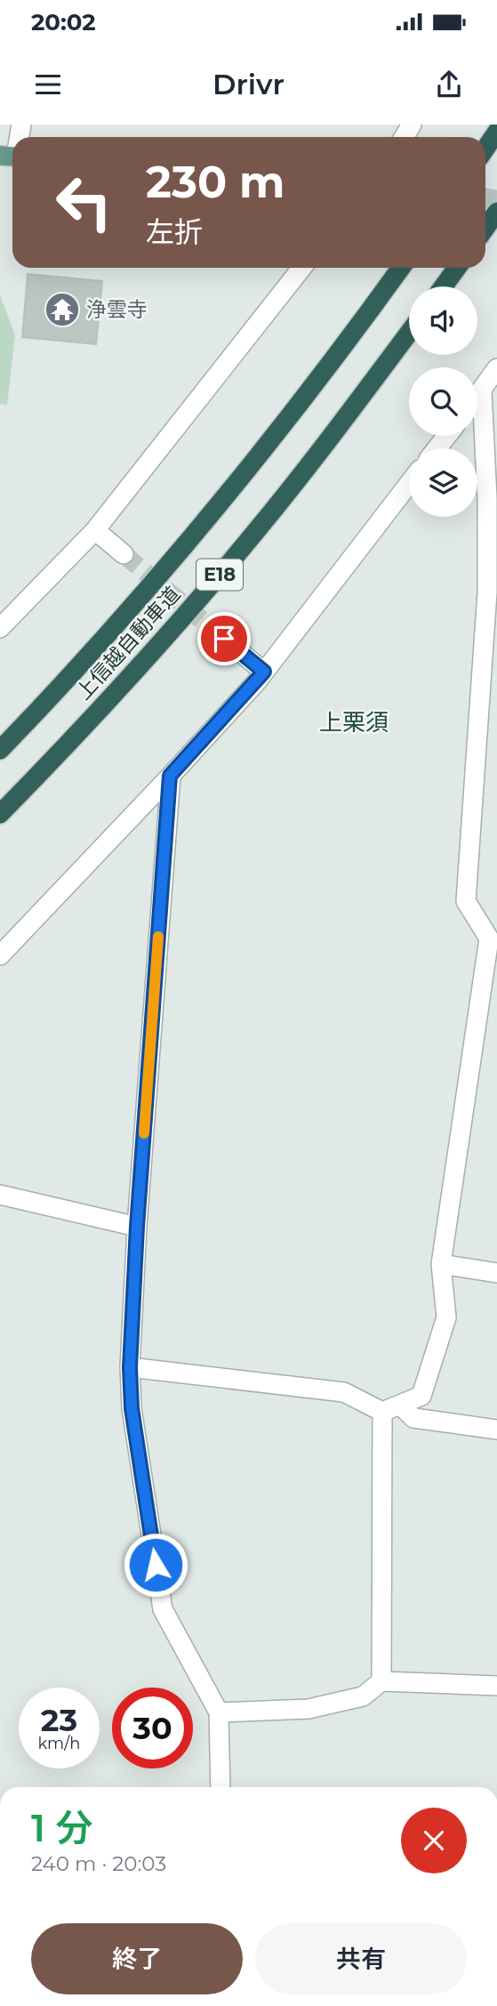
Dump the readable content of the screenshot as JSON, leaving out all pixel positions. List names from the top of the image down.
{
  "streets": {
    "highway": ["E18", "上信越自動車道"]
  },
  "districts": ["上栗須"],
  "places": {
    "temple": ["浄雲寺"]
  },
  "page": {
    "status": "20:02",
    "header": "Drivr",
    "turn": ["230 m", "左折"],
    "speed": "23 km/h",
    "limit": "30",
    "heading": ["1 分", "240 m · 20:03"],
    "buttons": ["終了", "共有"]
  }
}
